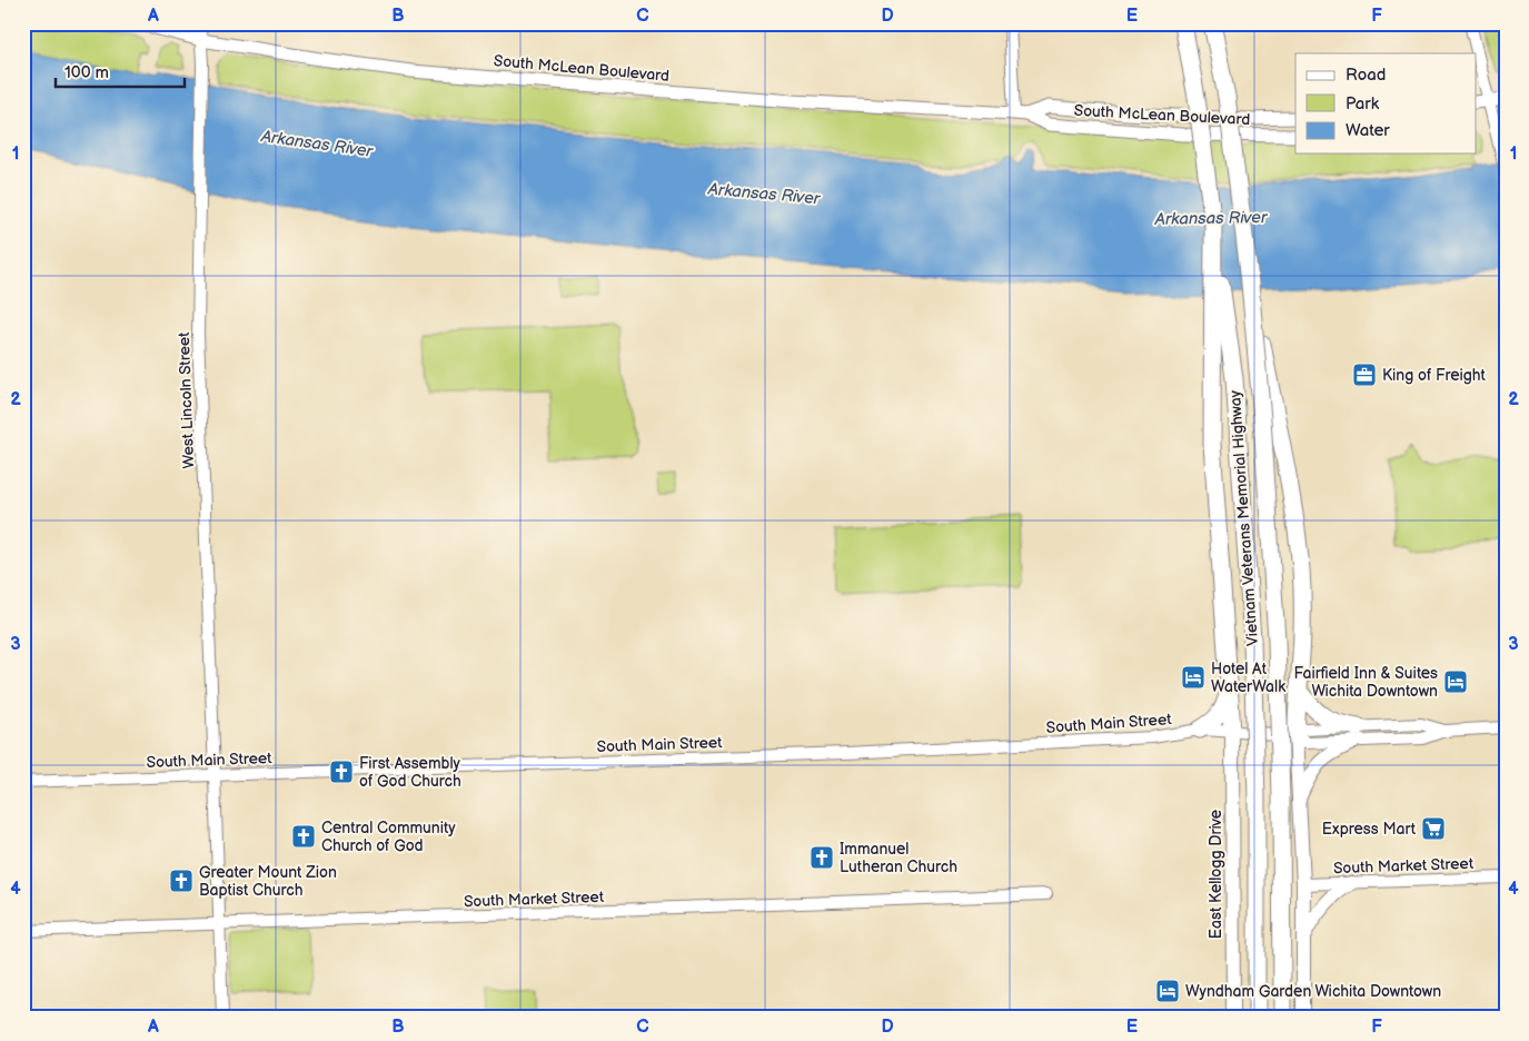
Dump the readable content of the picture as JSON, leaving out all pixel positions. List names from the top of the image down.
{
  "streets": {
    "highway": ["Vietnam Veterans Memorial Highway"],
    "main road": ["South McLean Boulevard", "East Kellogg Drive"],
    "street": ["West Lincoln Street", "South Main Street", "South Market Street"]
  },
  "crossings": [
    ["South McLean Boulevard", "West Lincoln Street"],
    ["West Lincoln Street", "South Main Street"],
    ["West Lincoln Street", "South Market Street"],
    ["South Main Street", "East Kellogg Drive"]
  ],
  "water": ["Arkansas River"],
  "places": {
    "office": ["King of Freight"],
    "hotel": ["Hotel At WaterWalk", "Fairfield Inn & Suites Wichita Downtown", "Wyndham Garden Wichita Downtown"],
    "church": [
      "First Assembly of God Church",
      "Central Community Church of God",
      "Immanuel Lutheran Church",
      "Greater Mount Zion Baptist Church"
    ],
    "supermarket": ["Express Mart"]
  },
  "legend": ["Road", "Park", "Water"],
  "scale_bar": "100 m",
  "grid": {
    "columns": [
      "A",
      "B",
      "C",
      "D",
      "E",
      "F"
    ],
    "rows": [
      "1",
      "2",
      "3",
      "4"
    ]
  }
}
